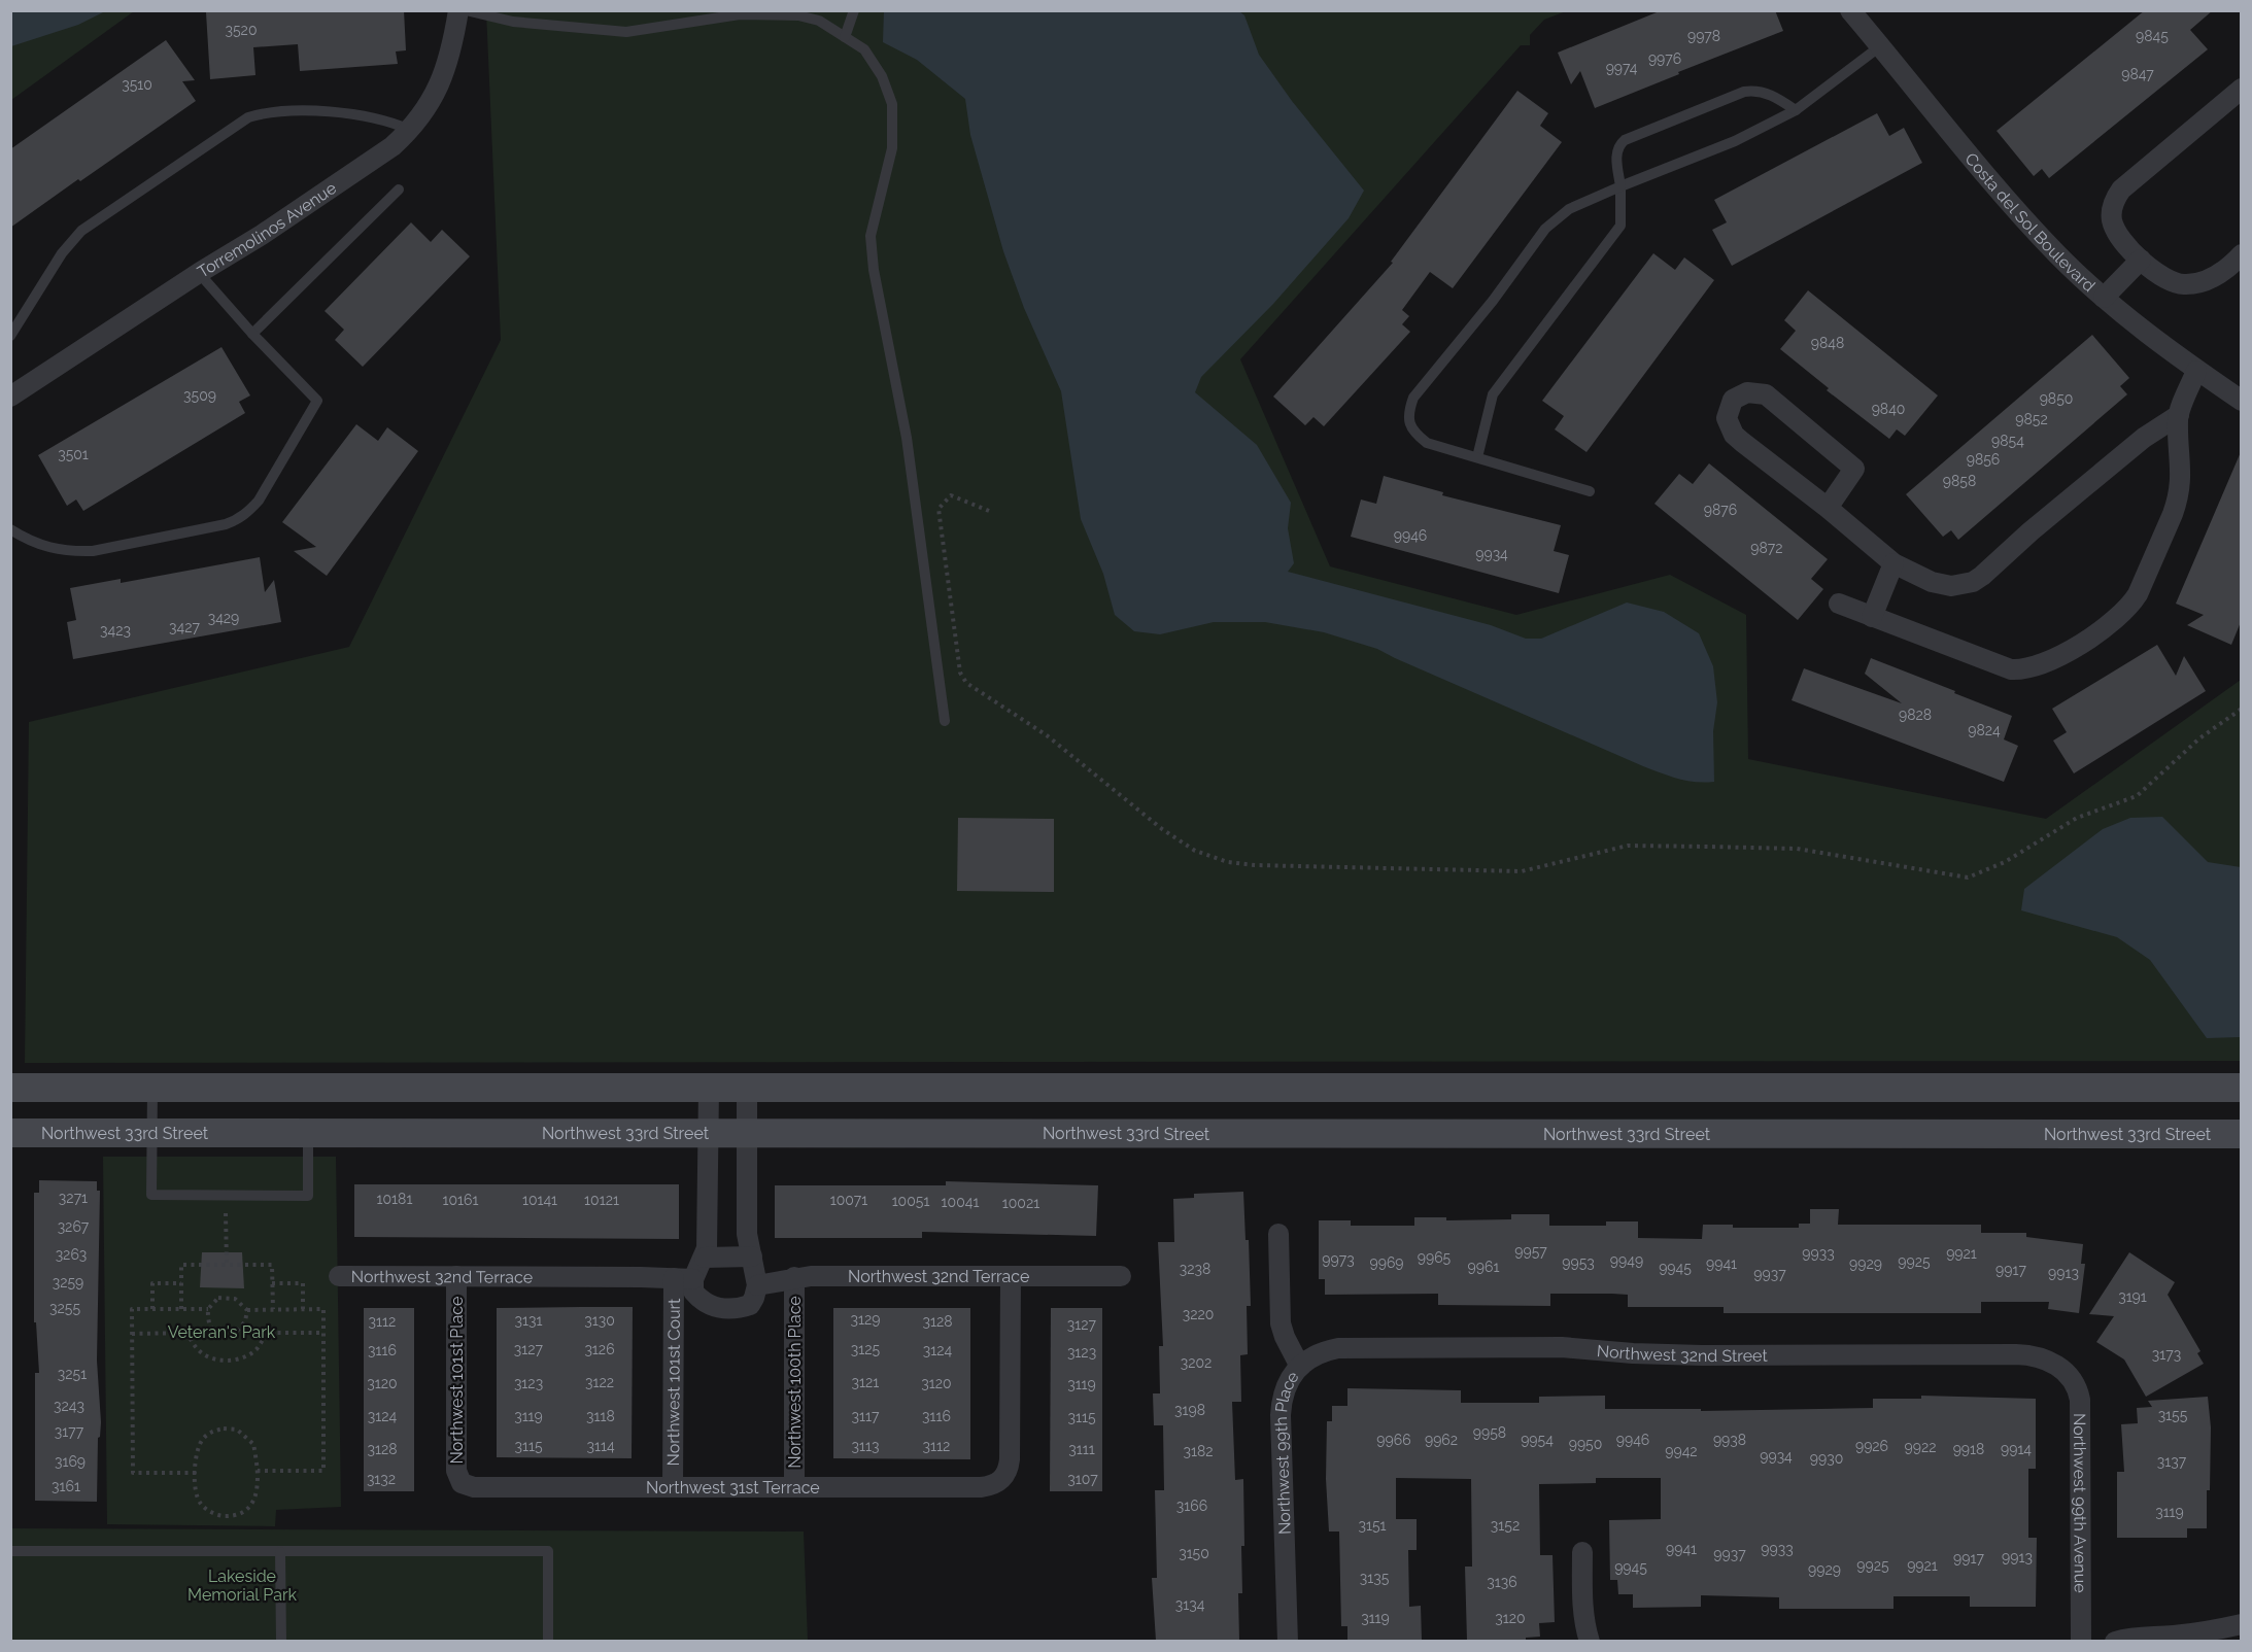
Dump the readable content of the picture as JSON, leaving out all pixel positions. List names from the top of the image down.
{
  "streets": {
    "street": [
      "Costa del Sol Boulevard",
      "Torremolinos Avenue",
      "Northwest 33rd Street",
      "Northwest 32nd Terrace",
      "Northwest 32nd Street",
      "Northwest 101st Place",
      "Northwest 101st Court",
      "Northwest 100th Place",
      "Northwest 99th Place",
      "Northwest 31st Terrace",
      "Northwest 99th Avenue"
    ]
  },
  "crossings": [
    ["Northwest 32nd Terrace", "Northwest 101st Place"],
    ["Northwest 32nd Terrace", "Northwest 101st Court"],
    ["Northwest 32nd Terrace", "Northwest 100th Place"],
    ["Northwest 32nd Terrace", "Northwest 31st Terrace"],
    ["Northwest 32nd Street", "Northwest 99th Place"],
    ["Northwest 32nd Street", "Northwest 99th Avenue"],
    ["Northwest 101st Place", "Northwest 31st Terrace"],
    ["Northwest 101st Court", "Northwest 31st Terrace"],
    ["Northwest 100th Place", "Northwest 31st Terrace"]
  ],
  "parks": ["Veteran's Park", "Lakeside Memorial Park"],
  "house_numbers": [
    "3520",
    "9978",
    "9845",
    "9976",
    "9974",
    "9847",
    "3510",
    "9848",
    "3509",
    "9850",
    "9840",
    "9852",
    "9854",
    "3501",
    "9856",
    "9858",
    "9876",
    "9946",
    "9872",
    "9934",
    "3429",
    "3427",
    "3423",
    "9828",
    "9824",
    "3271",
    "10181",
    "10161",
    "10141",
    "10121",
    "10071",
    "10051",
    "10041",
    "10021",
    "3267",
    "9957",
    "9933",
    "9921",
    "3263",
    "9965",
    "9973",
    "9949",
    "9925",
    "9969",
    "9953",
    "9941",
    "9929",
    "9961",
    "9945",
    "3238",
    "9917",
    "9913",
    "9937",
    "3259",
    "3191",
    "3255",
    "3220",
    "3129",
    "3131",
    "3130",
    "3112",
    "3128",
    "3127",
    "3127",
    "3126",
    "3125",
    "3116",
    "3124",
    "3123",
    "3173",
    "3202",
    "3251",
    "3122",
    "3121",
    "3120",
    "3123",
    "3120",
    "3119",
    "3243",
    "3198",
    "3155",
    "3124",
    "3119",
    "3118",
    "3117",
    "3116",
    "3115",
    "3177",
    "9958",
    "9966",
    "9962",
    "9954",
    "9946",
    "9938",
    "9950",
    "3115",
    "3114",
    "3113",
    "3112",
    "9926",
    "9922",
    "3128",
    "3111",
    "9918",
    "9914",
    "3182",
    "9942",
    "9934",
    "9930",
    "3169",
    "3137",
    "3132",
    "3107",
    "3161",
    "3166",
    "3119",
    "3151",
    "3152",
    "9941",
    "9933",
    "3150",
    "9937",
    "9913",
    "9917",
    "9925",
    "9921",
    "9945",
    "9929",
    "3135",
    "3136",
    "3134",
    "3119",
    "3120"
  ]
}
